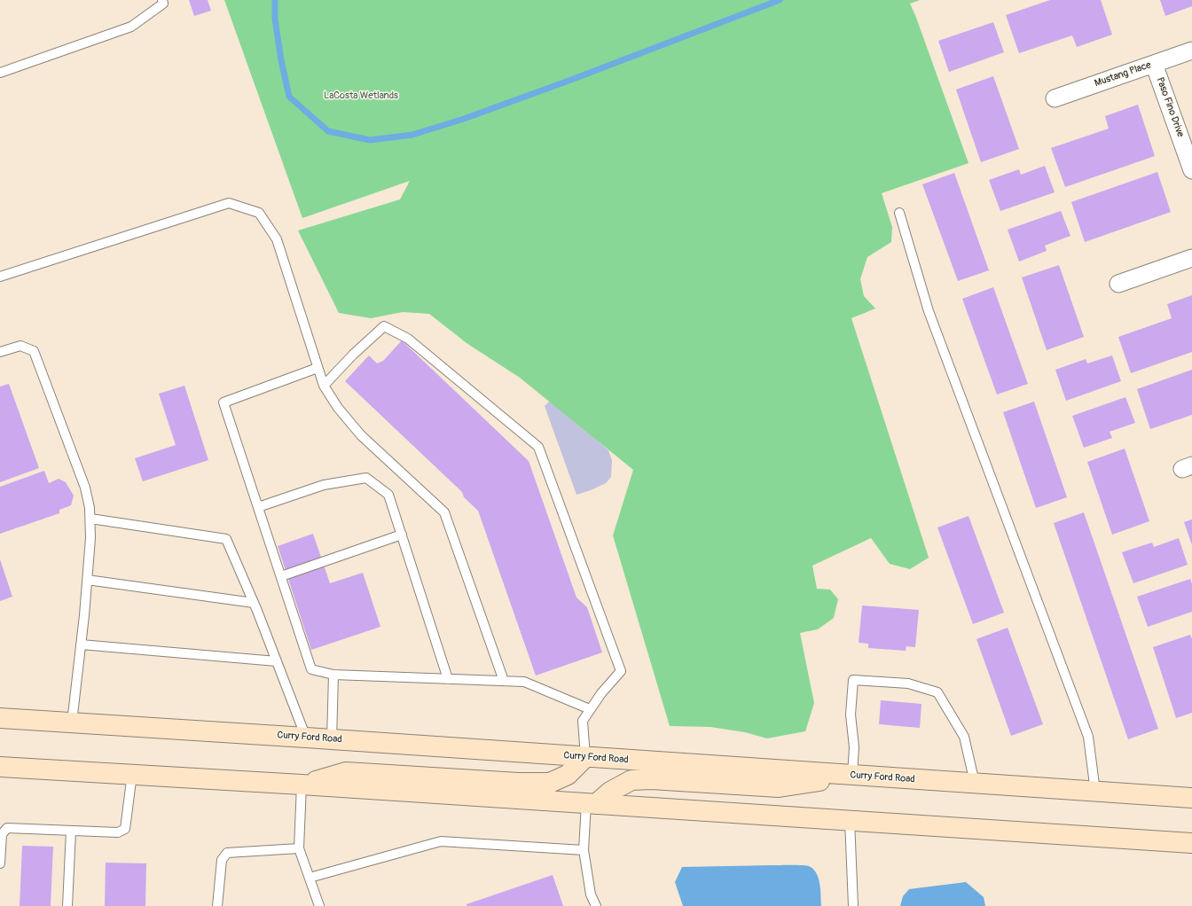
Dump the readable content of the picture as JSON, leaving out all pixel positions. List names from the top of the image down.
{
  "streets": {
    "main road": ["Curry Ford Road"],
    "street": ["Mustang Place", "Paso Fino Drive"]
  },
  "crossings": [
    ["Mustang Place", "Paso Fino Drive"]
  ],
  "parks": ["LaCosta Wetlands"]
}
